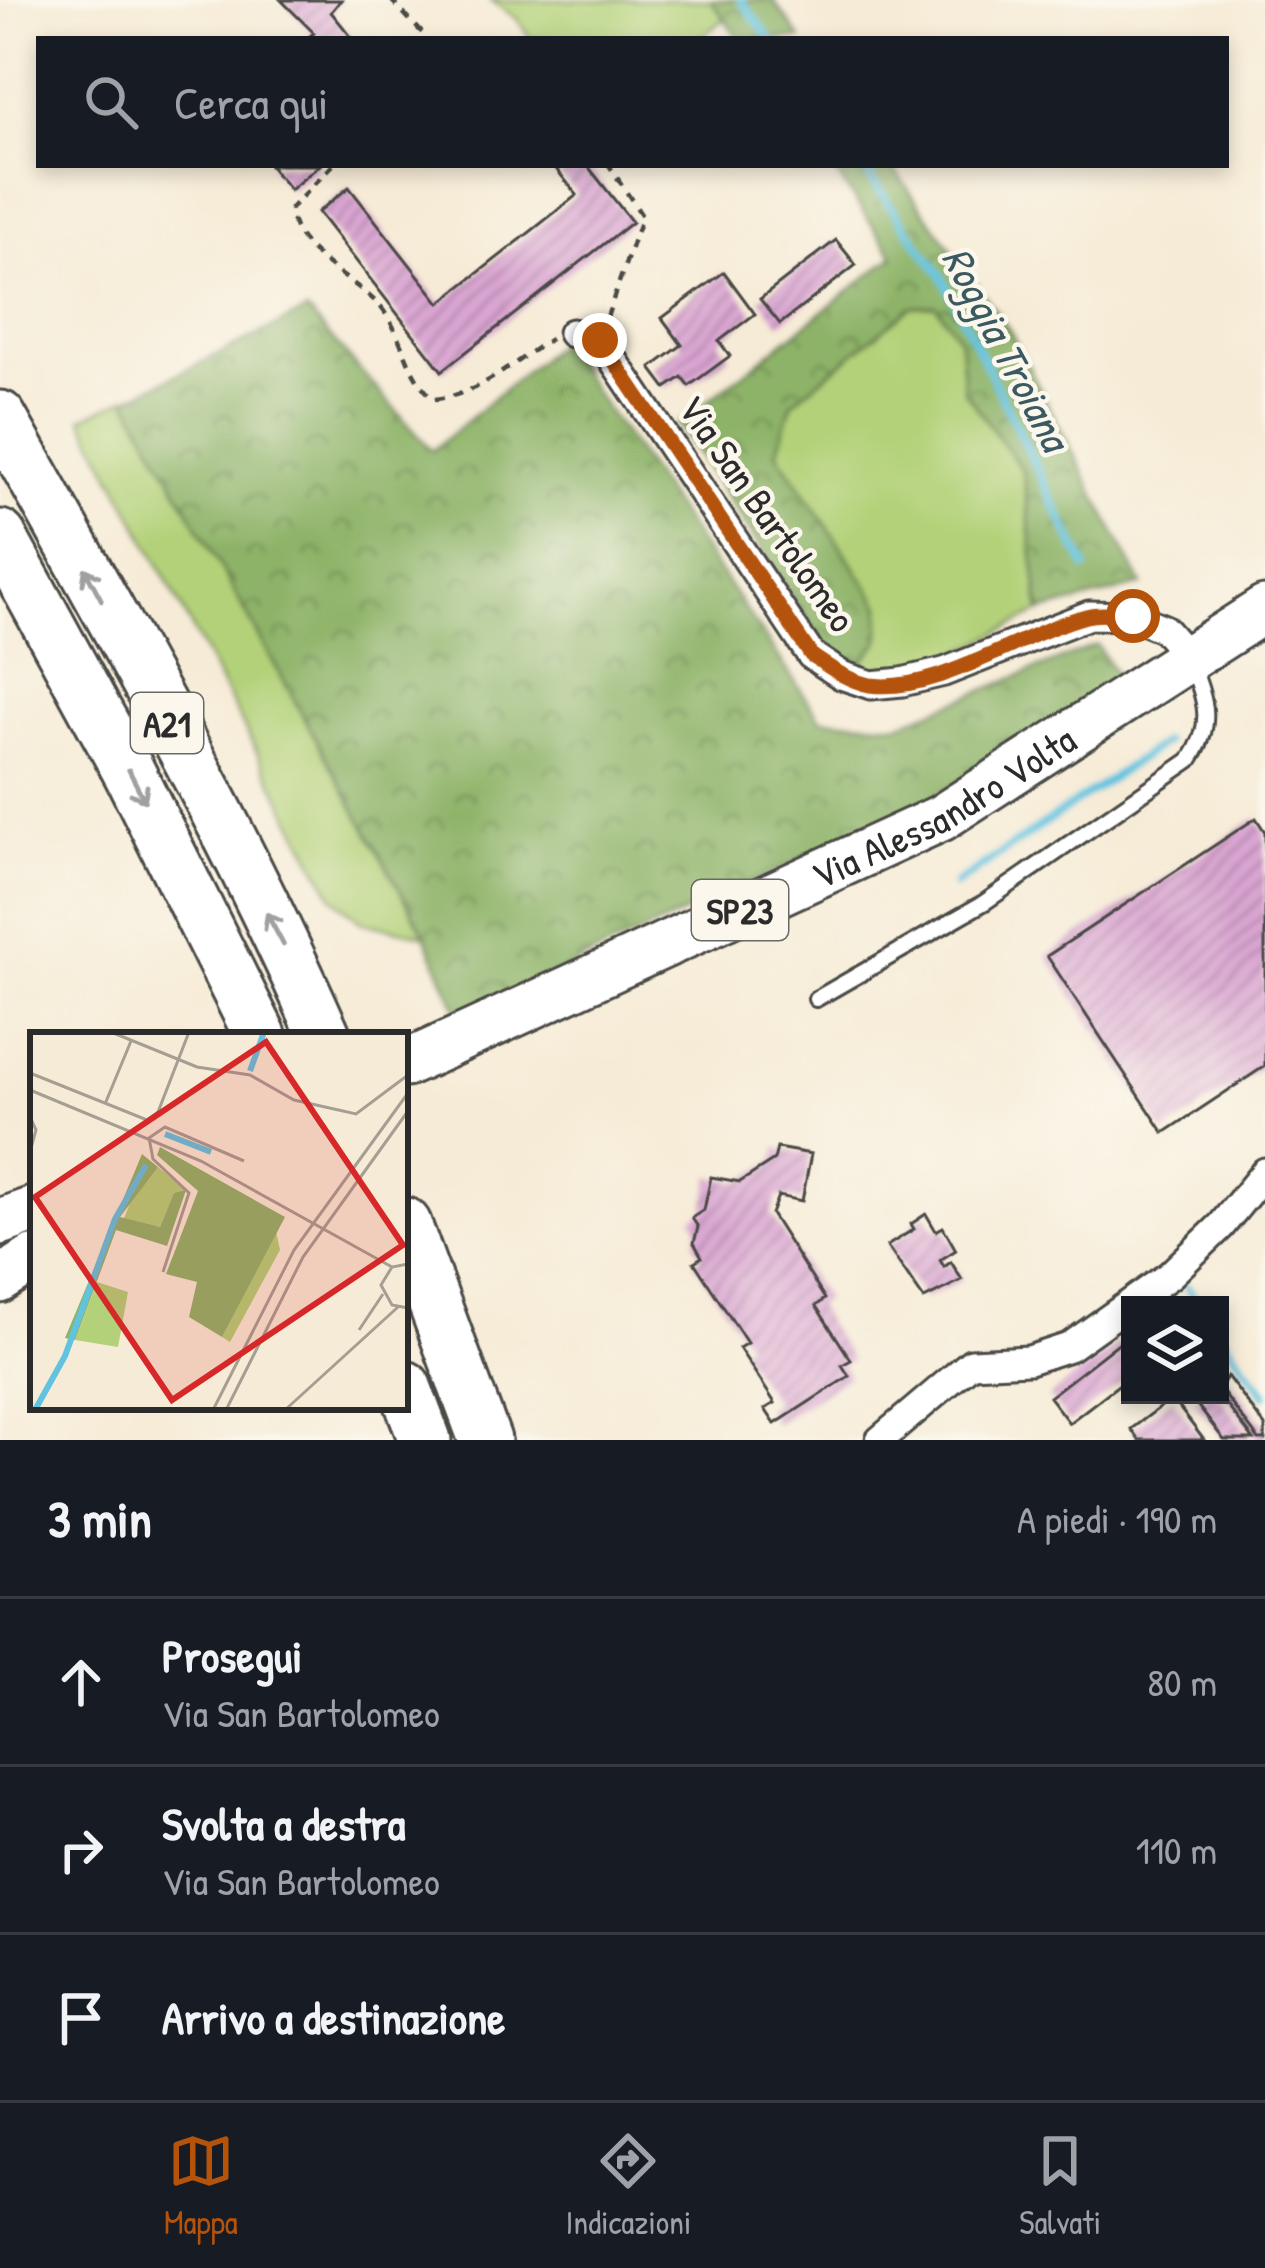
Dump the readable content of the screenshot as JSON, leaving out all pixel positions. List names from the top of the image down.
{
  "streets": {
    "highway": ["A21"],
    "main road": ["Via Alessandro Volta", "SP23"],
    "street": ["Via San Bartolomeo"]
  },
  "crossings": [
    ["Via San Bartolomeo", "Via Alessandro Volta"]
  ],
  "water": ["Roggia Troiana"],
  "page": {
    "search": "Cerca qui",
    "heading": ["3 min", "A piedi · 190 m"],
    "list": [
      ["Prosegui", "Via San Bartolomeo", "80 m"],
      ["Svolta a destra", "Via San Bartolomeo", "110 m"],
      "Arrivo a destinazione"
    ],
    "nav": ["Mappa", "Indicazioni", "Salvati"]
  }
}
